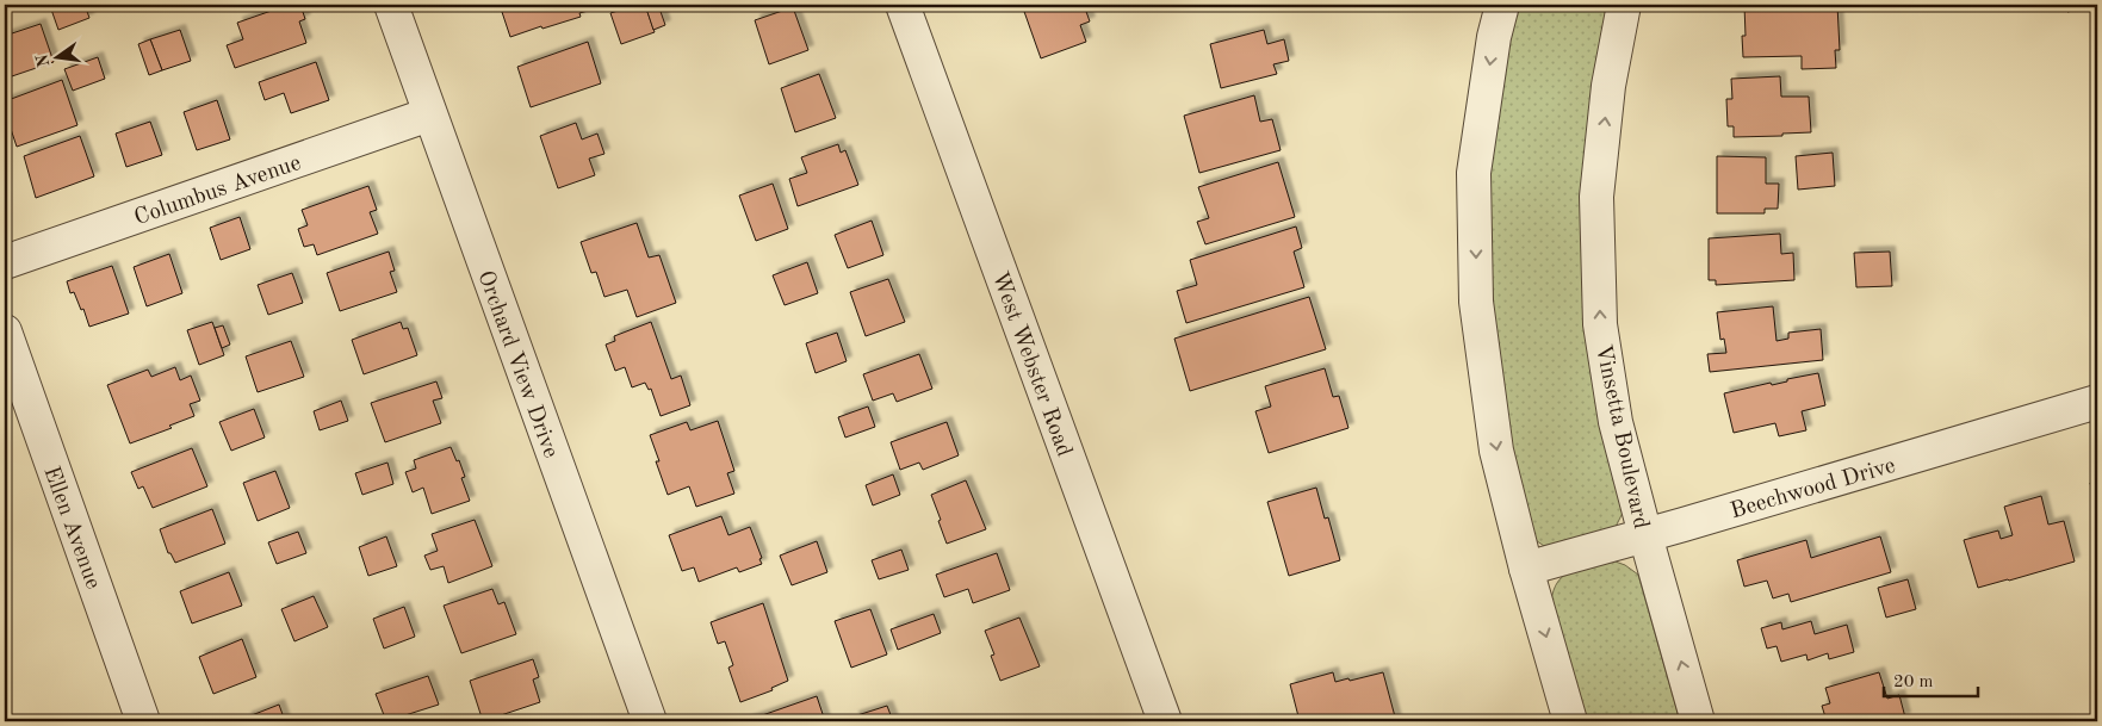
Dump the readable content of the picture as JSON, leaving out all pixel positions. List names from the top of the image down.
{
  "streets": {
    "street": [
      "Columbus Avenue",
      "Orchard View Drive",
      "West Webster Road",
      "Vinsetta Boulevard",
      "Beechwood Drive",
      "Ellen Avenue"
    ]
  },
  "crossings": [
    ["Columbus Avenue", "Orchard View Drive"],
    ["Vinsetta Boulevard", "Beechwood Drive"]
  ],
  "scale_bar": "20 m",
  "north": "left"
}
